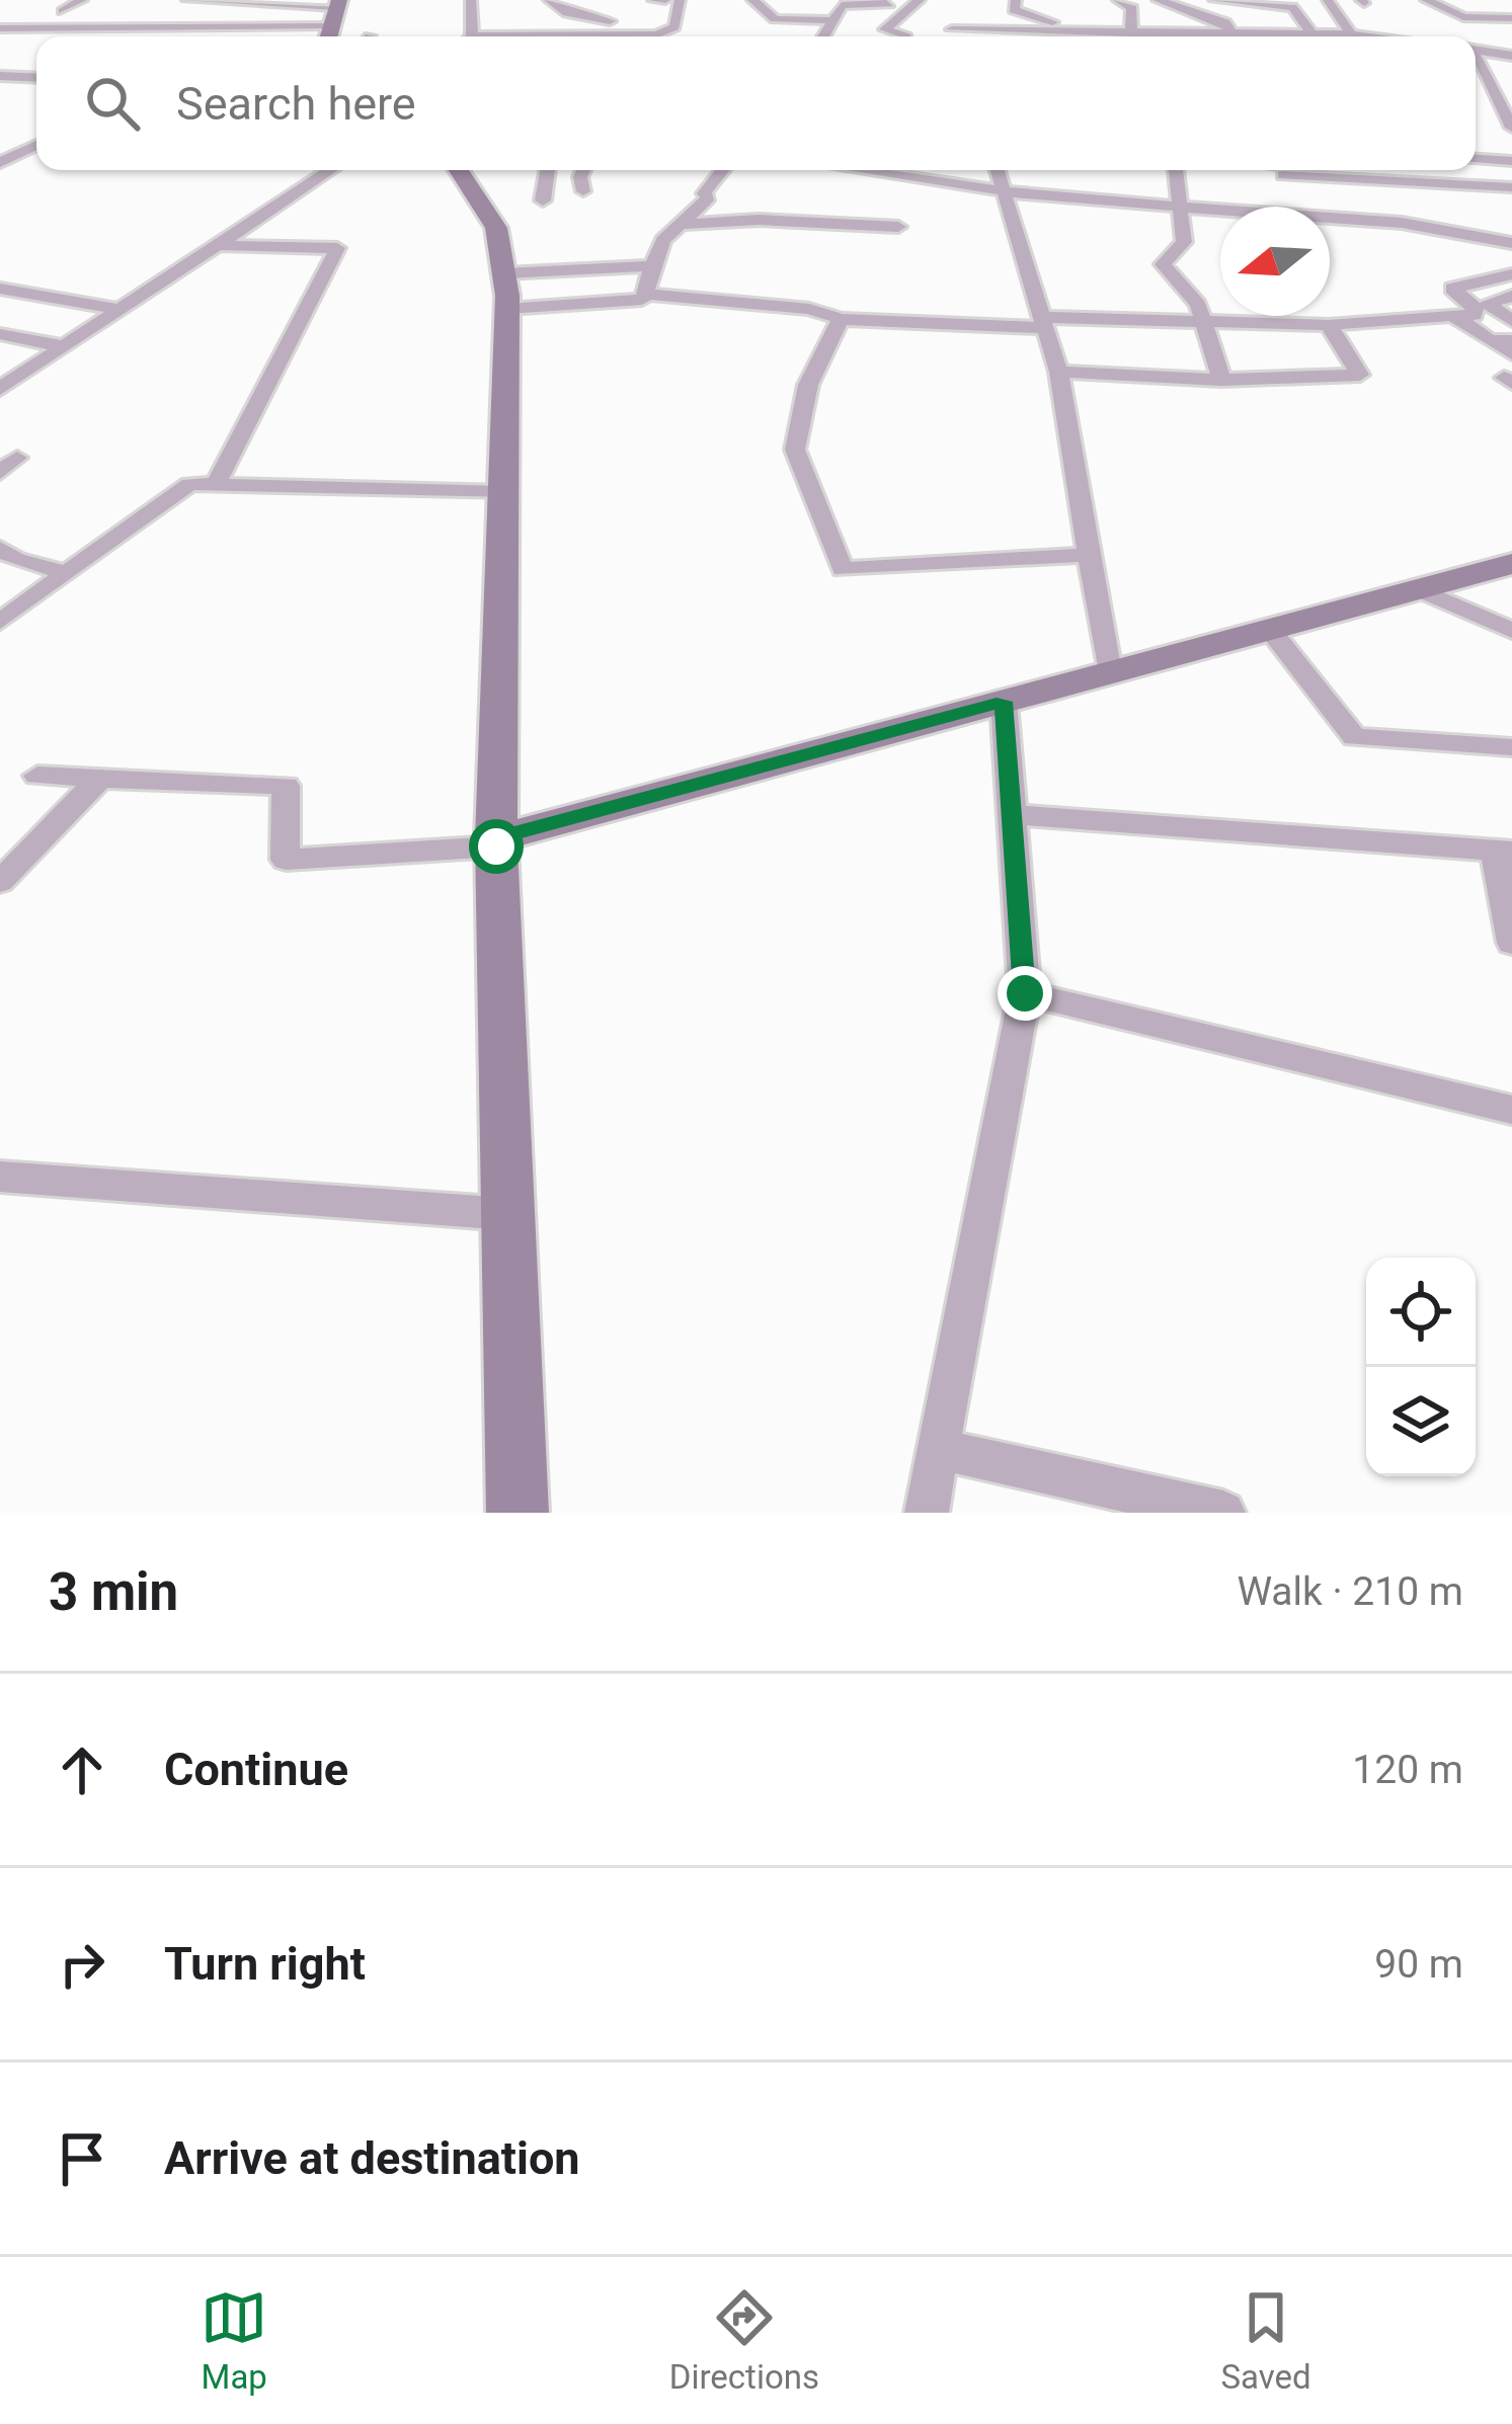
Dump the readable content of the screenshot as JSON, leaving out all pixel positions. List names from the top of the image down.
{
  "north": "left",
  "page": {
    "search": "Search here",
    "heading": ["3 min", "Walk · 210 m"],
    "list": [
      ["Continue", "120 m"],
      ["Turn right", "90 m"],
      "Arrive at destination"
    ],
    "nav": ["Map", "Directions", "Saved"]
  }
}
